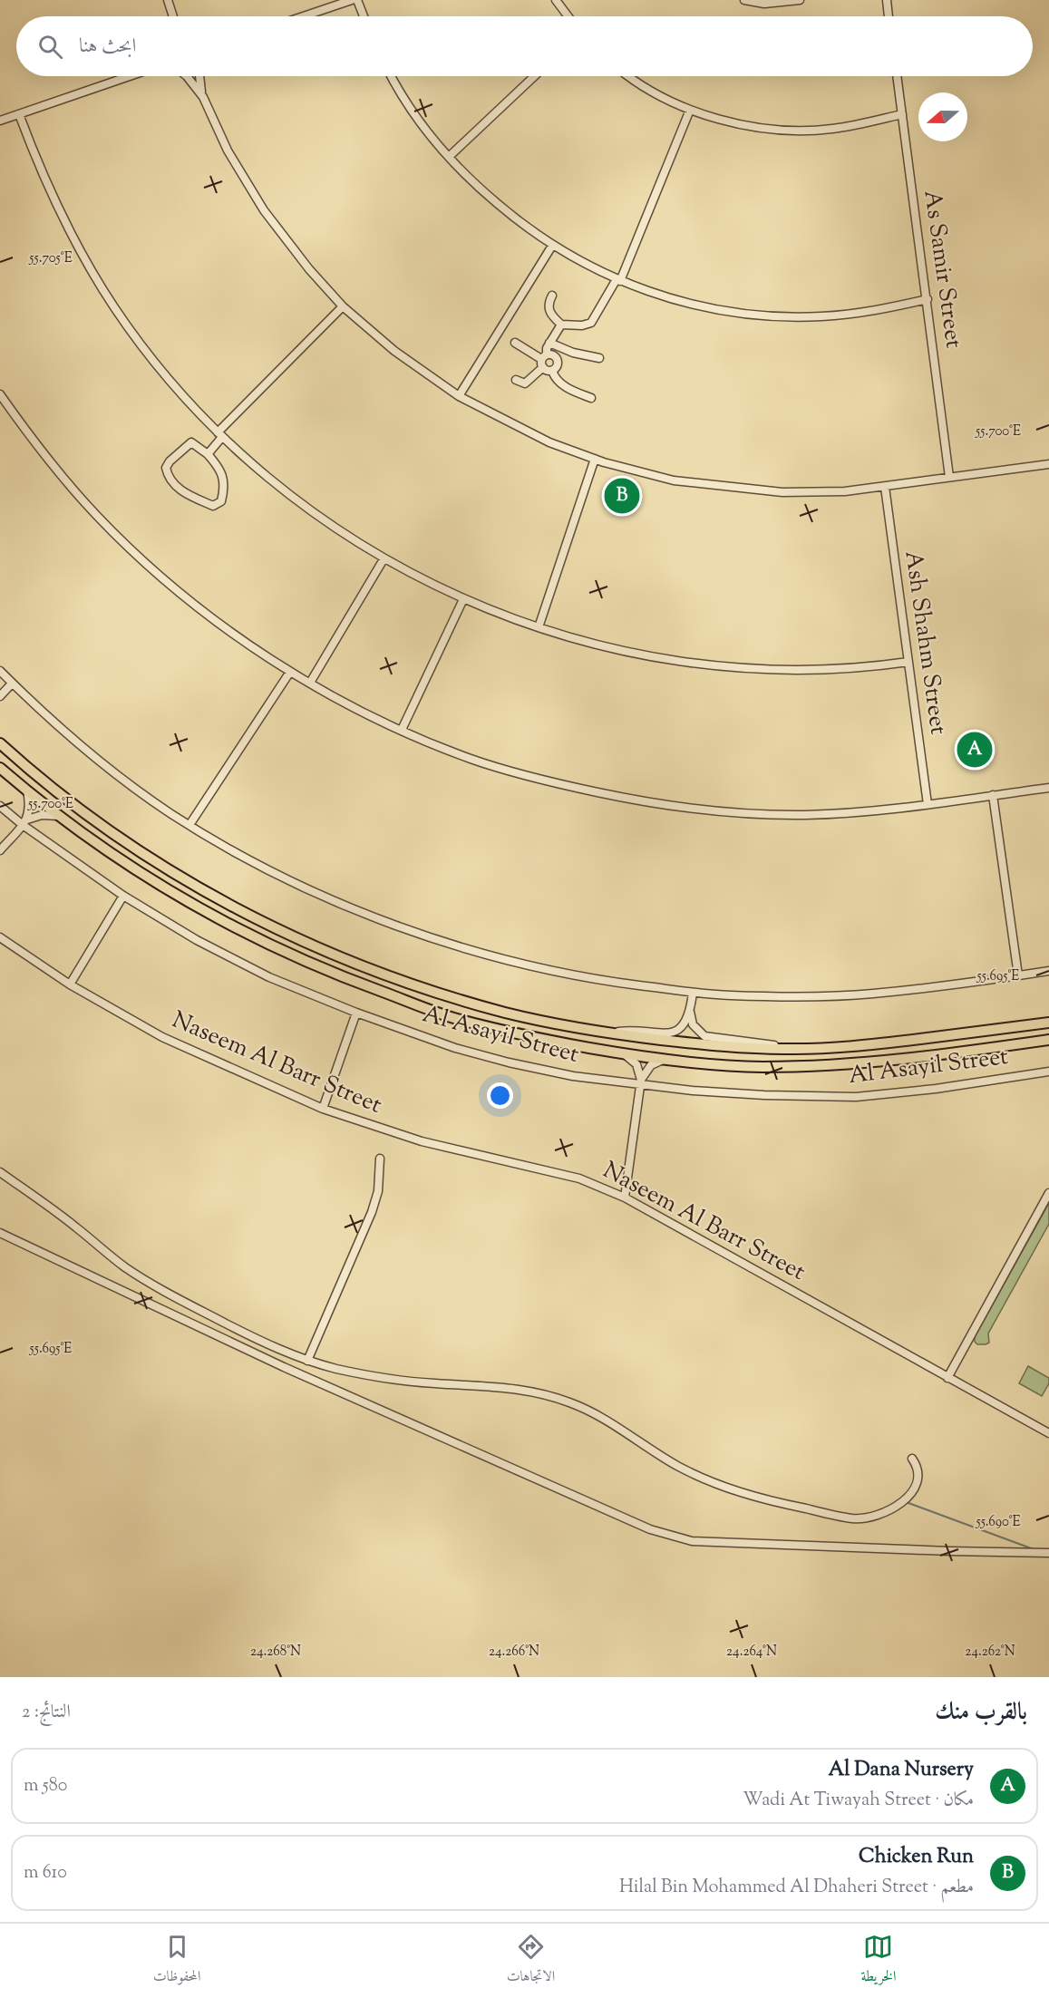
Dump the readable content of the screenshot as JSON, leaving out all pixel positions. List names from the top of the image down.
{
  "streets": {
    "street": [
      "As Samir Street",
      "Ash Shahm Street",
      "Al Asayil Street",
      "Naseem Al Barr Street"
    ]
  },
  "north": "left",
  "page": {
    "search": "ابحث هنا",
    "pins": ["B", "A"],
    "heading": ["بالقرب منك", "النتائج: 2"],
    "list": [
      {
        "mark": "A",
        "name": "Al Dana Nursery",
        "note": "مكان · Wadi At Tiwayah Street",
        "value": "580 m"
      },
      {
        "mark": "B",
        "name": "Chicken Run",
        "note": "مطعم · Hilal Bin Mohammed Al Dhaheri Street",
        "value": "610 m"
      }
    ],
    "nav": ["الخريطة", "الاتجاهات", "المحفوظات"]
  },
  "coordinates": [
    "55.705°E",
    "55.700°E",
    "55.695°E",
    "55.690°E",
    "24.268°N",
    "24.266°N",
    "24.264°N",
    "24.262°N"
  ]
}
